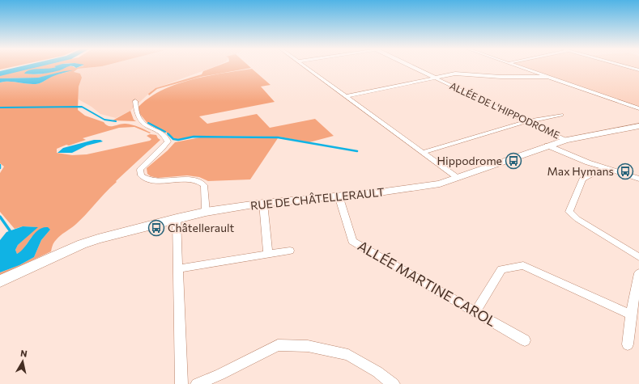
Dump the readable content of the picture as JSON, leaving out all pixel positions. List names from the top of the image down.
{
  "streets": {
    "main road": ["RUE DE CHÂTELLERAULT"],
    "street": ["ALLÉE DE L'HIPPODROME", "ALLÉE MARTINE CAROL"]
  },
  "crossings": [
    ["ALLÉE DE L'HIPPODROME", "RUE DE CHÂTELLERAULT"],
    ["RUE DE CHÂTELLERAULT", "ALLÉE MARTINE CAROL"]
  ],
  "places": {
    "bus stop": ["Hippodrome", "Max Hymans", "Châtellerault"]
  },
  "north": "top"
}
